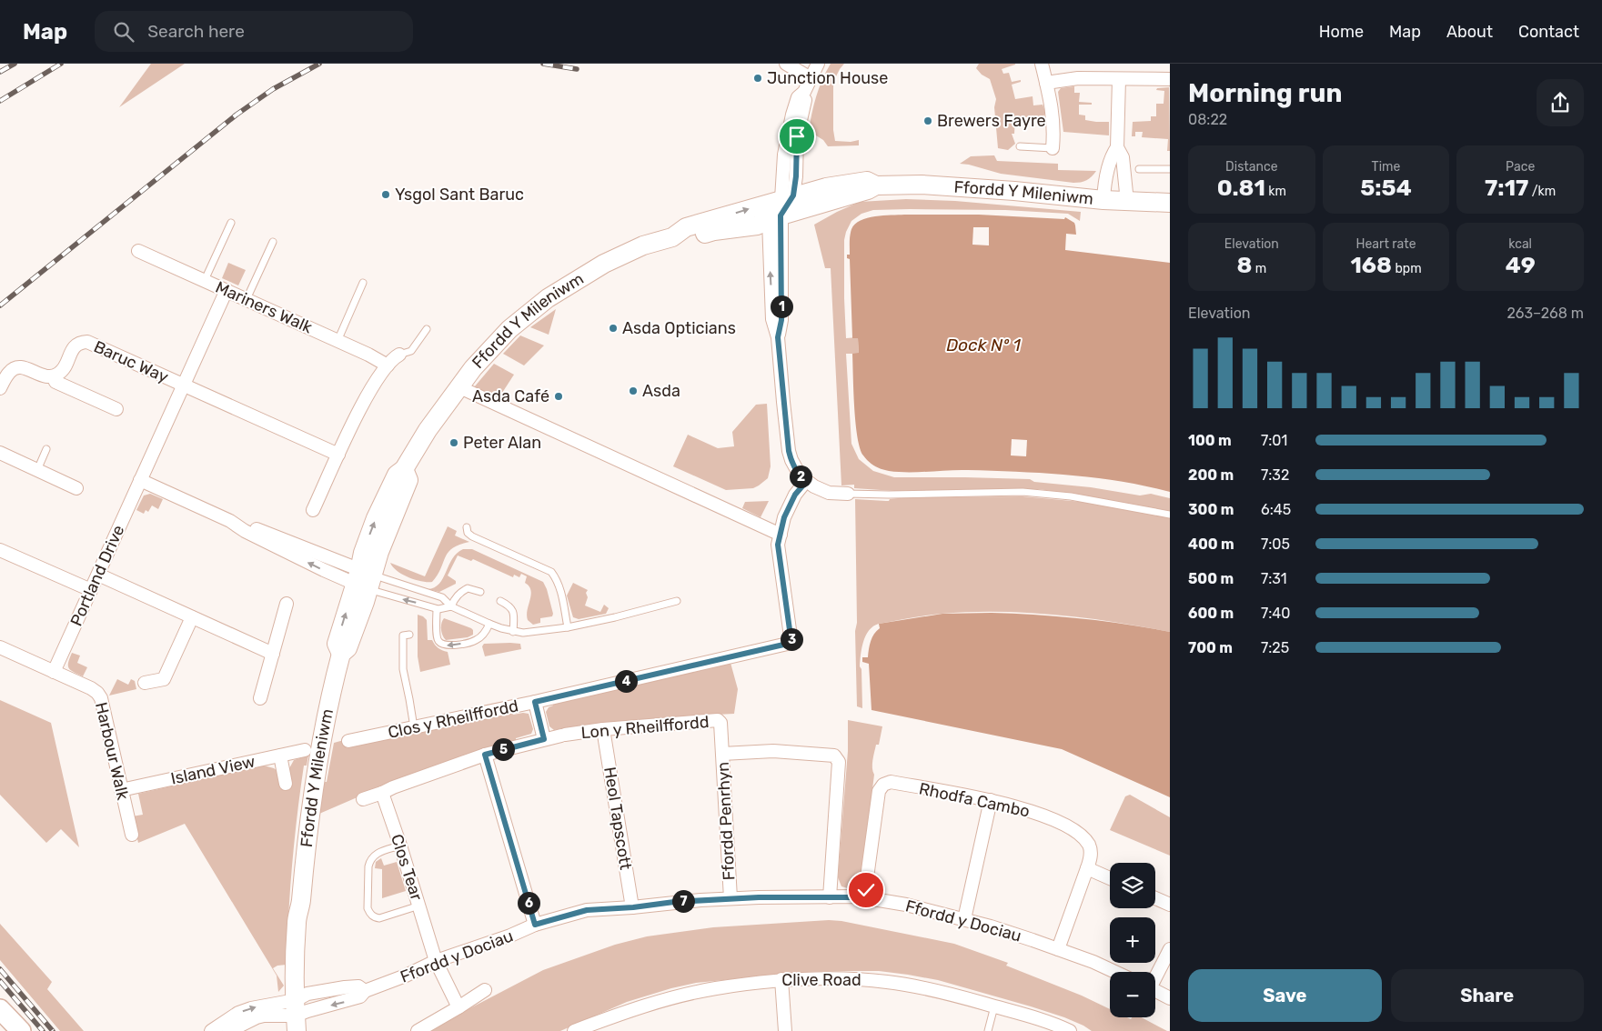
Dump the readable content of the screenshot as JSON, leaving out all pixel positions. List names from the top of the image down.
{
  "streets": {
    "street": [
      "Ffordd Y Mileniwm",
      "Mariners Walk",
      "Baruc Way",
      "Portland Drive",
      "Clos y Rheilffordd",
      "Lon y Rheilffordd",
      "Harbour Walk",
      "Island View",
      "Rhodfa Cambo",
      "Heol Tapscott",
      "Ffordd Penrhyn",
      "Clos Tear",
      "Ffordd y Dociau",
      "Clive Road"
    ]
  },
  "crossings": [
    ["Ffordd Y Mileniwm", "Ffordd y Dociau"],
    ["Mariners Walk", "Portland Drive"],
    ["Baruc Way", "Portland Drive"],
    ["Portland Drive", "Harbour Walk"],
    ["Lon y Rheilffordd", "Heol Tapscott"],
    ["Lon y Rheilffordd", "Ffordd Penrhyn"],
    ["Lon y Rheilffordd", "Clos Tear"],
    ["Harbour Walk", "Island View"],
    ["Rhodfa Cambo", "Ffordd y Dociau"],
    ["Heol Tapscott", "Ffordd y Dociau"],
    ["Ffordd Penrhyn", "Ffordd y Dociau"],
    ["Clos Tear", "Ffordd y Dociau"]
  ],
  "water": ["Dock Nº 1"],
  "places": [
    "Junction House",
    "Brewers Fayre",
    "Ysgol Sant Baruc",
    "Asda Opticians",
    "Asda",
    "Asda Café",
    "Peter Alan"
  ],
  "page": {
    "header": "Map",
    "search": "Search here",
    "nav": [
      "Home",
      "Map",
      "About",
      "Contact"
    ],
    "heading": ["Morning run", "08:22"],
    "stats": [
      ["Distance", "0.81 km"],
      ["Time", "5:54"],
      ["Pace", "7:17 /km"],
      ["Elevation", "8 m"],
      ["Heart rate", "168 bpm"],
      ["kcal", "49"]
    ],
    "pins": [
      "1",
      "2",
      "3",
      "4",
      "5",
      "7",
      "6"
    ],
    "chart": ["Elevation", "263–268 m"],
    "list": [
      {
        "name": "100 m",
        "note": "7:01"
      },
      {
        "name": "200 m",
        "note": "7:32"
      },
      {
        "name": "300 m",
        "note": "6:45"
      },
      {
        "name": "400 m",
        "note": "7:05"
      },
      {
        "name": "500 m",
        "note": "7:31"
      },
      {
        "name": "600 m",
        "note": "7:40"
      },
      {
        "name": "700 m",
        "note": "7:25"
      }
    ],
    "map_buttons": ["+", "−"],
    "buttons": ["Save", "Share"]
  }
}
